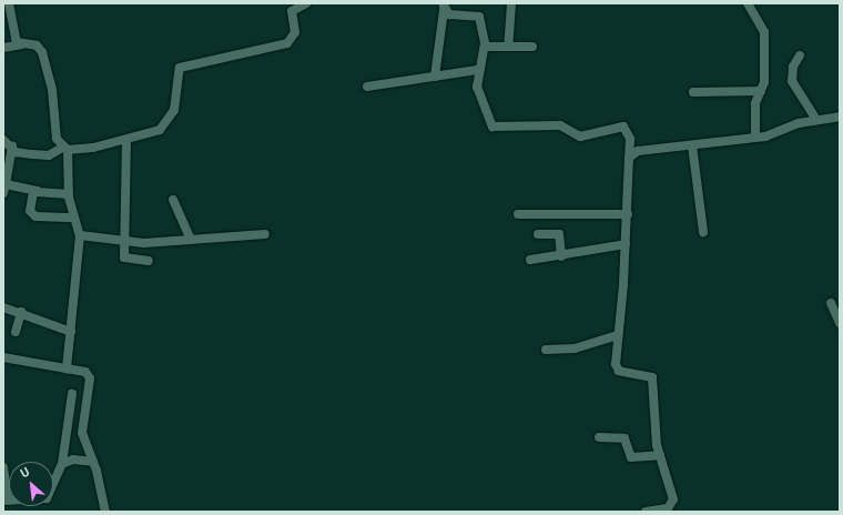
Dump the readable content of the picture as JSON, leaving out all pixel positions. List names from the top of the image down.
{
  "north": "top left"
}
